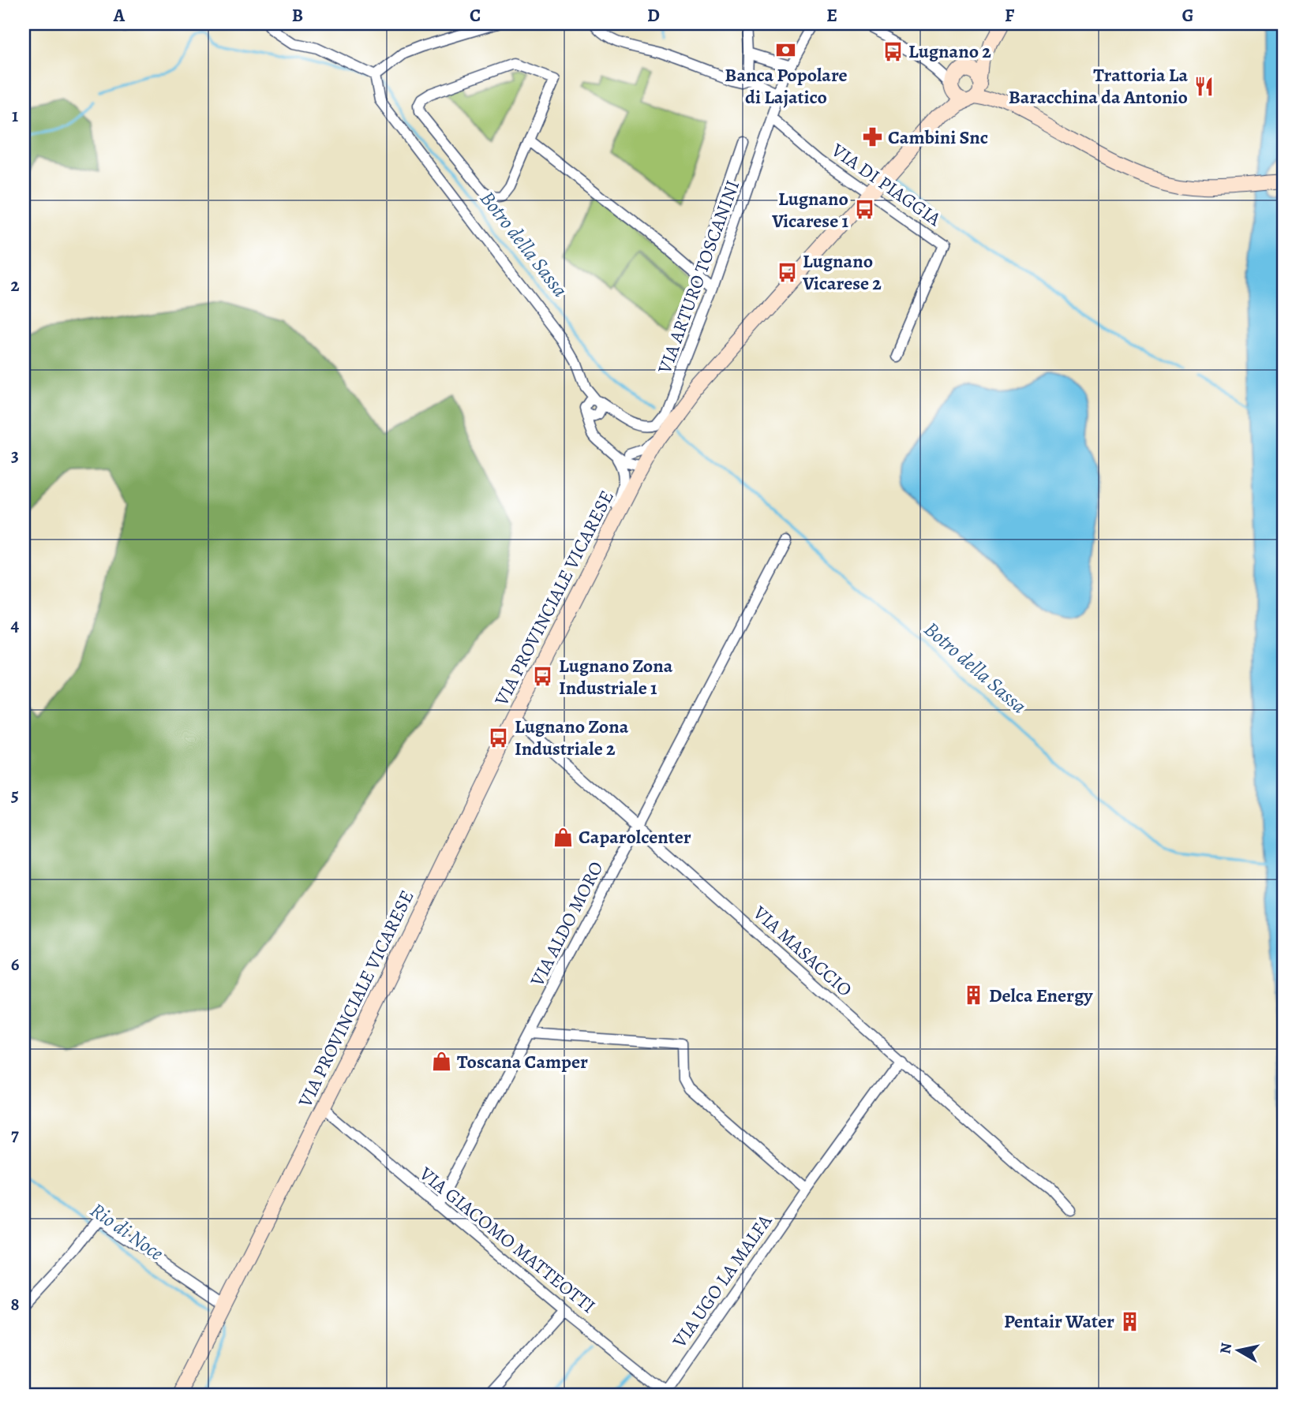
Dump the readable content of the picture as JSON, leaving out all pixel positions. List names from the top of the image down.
{
  "streets": {
    "main road": ["VIA PROVINCIALE VICARESE"],
    "street": [
      "VIA DI PIAGGIA",
      "VIA ARTURO TOSCANINI",
      "VIA ALDO MORO",
      "VIA MASACCIO",
      "VIA GIACOMO MATTEOTTI",
      "VIA UGO LA MALFA"
    ]
  },
  "crossings": [
    ["VIA DI PIAGGIA", "VIA ARTURO TOSCANINI"],
    ["VIA DI PIAGGIA", "VIA PROVINCIALE VICARESE"],
    ["VIA PROVINCIALE VICARESE", "VIA MASACCIO"],
    ["VIA PROVINCIALE VICARESE", "VIA GIACOMO MATTEOTTI"],
    ["VIA ALDO MORO", "VIA MASACCIO"],
    ["VIA ALDO MORO", "VIA GIACOMO MATTEOTTI"],
    ["VIA MASACCIO", "VIA UGO LA MALFA"],
    ["VIA GIACOMO MATTEOTTI", "VIA UGO LA MALFA"]
  ],
  "water": ["Botro della Sassa", "Rio di Noce"],
  "places": {
    "bank": ["Banca Popolare di Lajatico"],
    "bus stop": [
      "Lugnano 2",
      "Lugnano Vicarese 1",
      "Lugnano Vicarese 2",
      "Lugnano Zona Industriale 1",
      "Lugnano Zona Industriale 2"
    ],
    "restaurant": ["Trattoria La Baracchina da Antonio"],
    "pharmacy": ["Cambini Snc"],
    "shop": ["Caparolcenter", "Toscana Camper"],
    "building": ["Delca Energy", "Pentair Water"]
  },
  "north": "left",
  "grid": {
    "columns": [
      "A",
      "B",
      "C",
      "D",
      "E",
      "F",
      "G"
    ],
    "rows": [
      "1",
      "2",
      "3",
      "4",
      "5",
      "6",
      "7",
      "8"
    ]
  }
}
